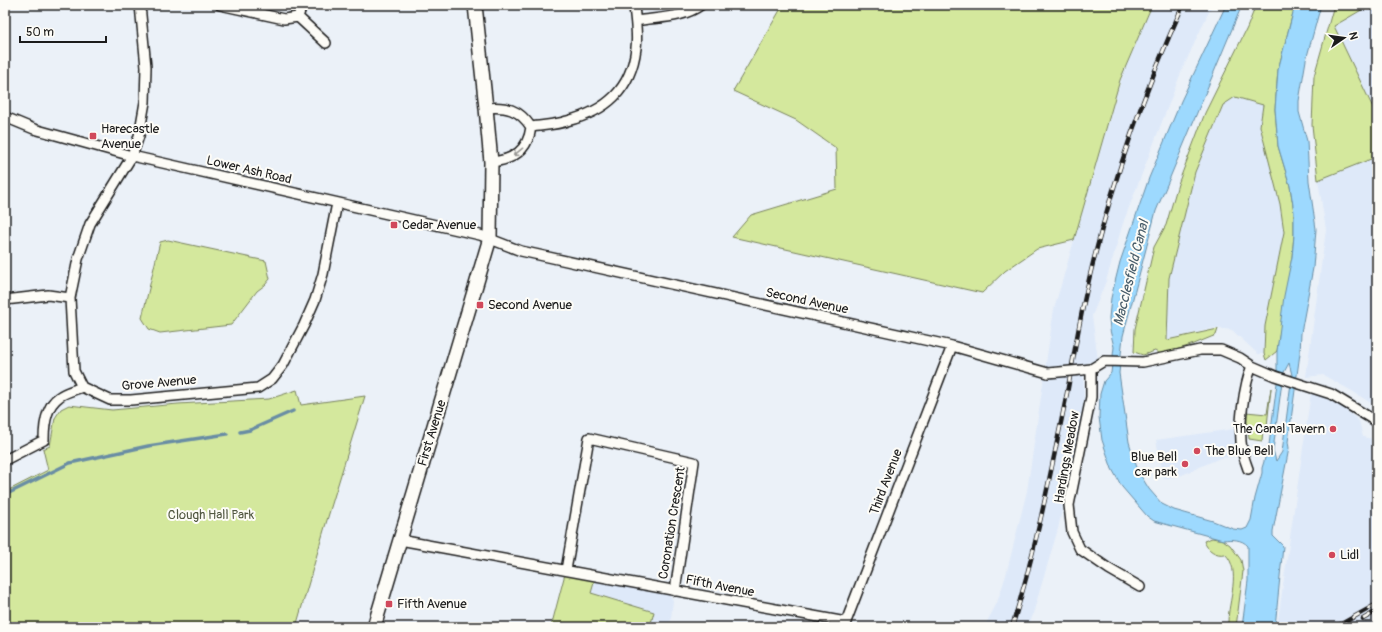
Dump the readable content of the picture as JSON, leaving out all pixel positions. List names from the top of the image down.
{
  "streets": {
    "main road": ["First Avenue"],
    "street": [
      "Lower Ash Road",
      "Second Avenue",
      "Grove Avenue",
      "Hardings Meadow",
      "Third Avenue",
      "Coronation Crescent",
      "Fifth Avenue"
    ]
  },
  "crossings": [
    ["Lower Ash Road", "Second Avenue"],
    ["Lower Ash Road", "Grove Avenue"],
    ["Lower Ash Road", "First Avenue"],
    ["Second Avenue", "First Avenue"],
    ["Second Avenue", "Hardings Meadow"],
    ["Second Avenue", "Third Avenue"],
    ["First Avenue", "Fifth Avenue"],
    ["Third Avenue", "Fifth Avenue"],
    ["Coronation Crescent", "Fifth Avenue"]
  ],
  "water": ["Macclesfield Canal"],
  "parks": ["Clough Hall Park"],
  "places": {
    "transit": [
      "Harecastle Avenue",
      "Cedar Avenue",
      "Second Avenue",
      "Fifth Avenue"
    ],
    "other": [
      "The Canal Tavern",
      "The Blue Bell",
      "Blue Bell car park",
      "Lidl"
    ]
  },
  "scale_bar": "50 m",
  "north": "right"
}
